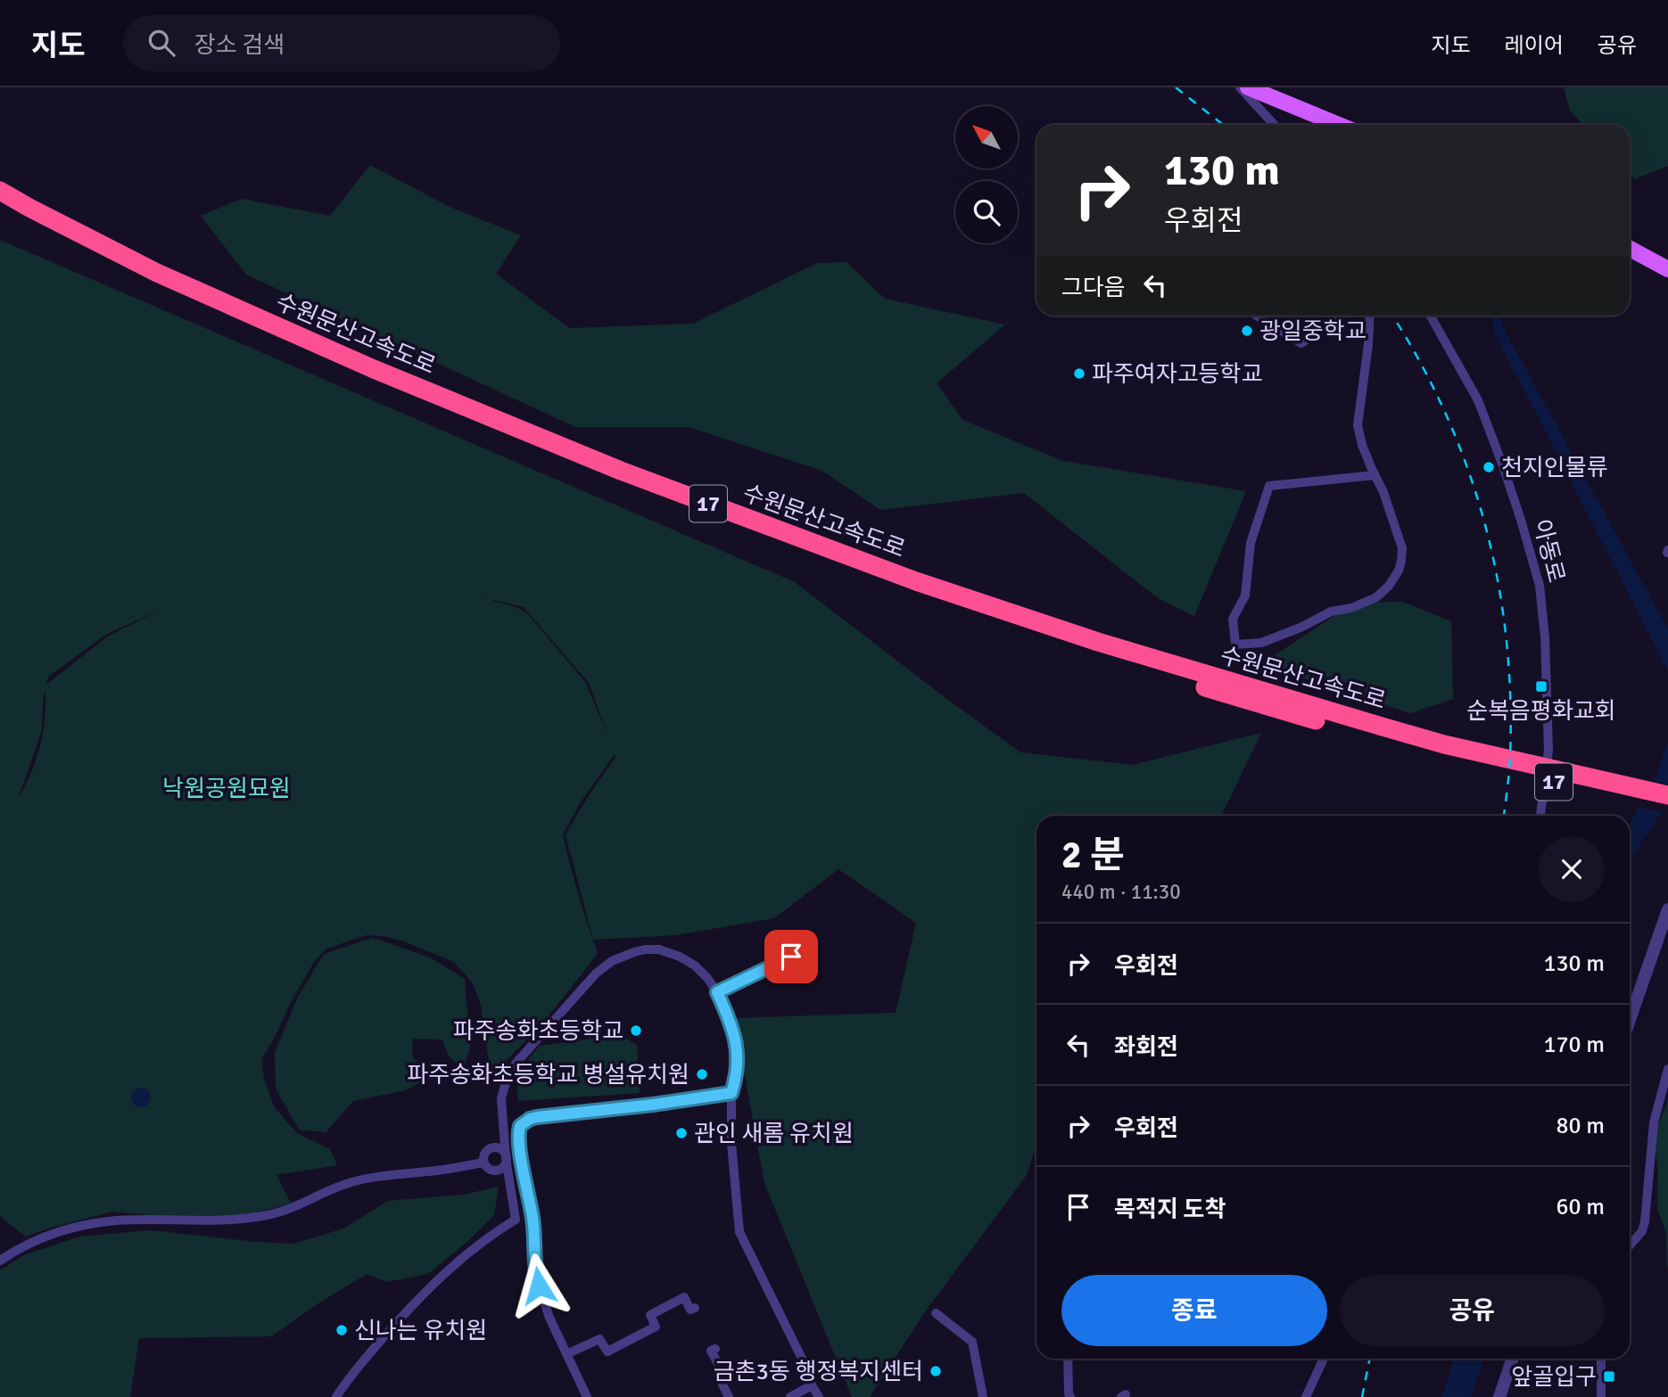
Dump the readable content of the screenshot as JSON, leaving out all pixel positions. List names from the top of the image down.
{
  "streets": {
    "highway": ["수원문산고속도로", "17"],
    "street": ["아동로"]
  },
  "parks": ["낙원공원묘원"],
  "places": {
    "other": [
      "광일중학교",
      "파주여자고등학교",
      "천지인물류",
      "파주송화초등학교",
      "파주송화초등학교 병설유치원",
      "관인 새롬 유치원",
      "신나는 유치원",
      "금촌3동 행정복지센터"
    ],
    "transit": ["순복음평화교회", "앞골입구"]
  },
  "north": "top left",
  "page": {
    "header": "지도",
    "search": "장소 검색",
    "nav": ["지도", "레이어", "공유"],
    "turn": ["130 m", "우회전"],
    "then": "그다음",
    "heading": ["2 분", "440 m · 11:30"],
    "list": [
      {
        "name": "우회전",
        "value": "130 m"
      },
      {
        "name": "좌회전",
        "value": "170 m"
      },
      {
        "name": "우회전",
        "value": "80 m"
      },
      {
        "name": "목적지 도착",
        "value": "60 m"
      }
    ],
    "buttons": ["종료", "공유"]
  }
}
